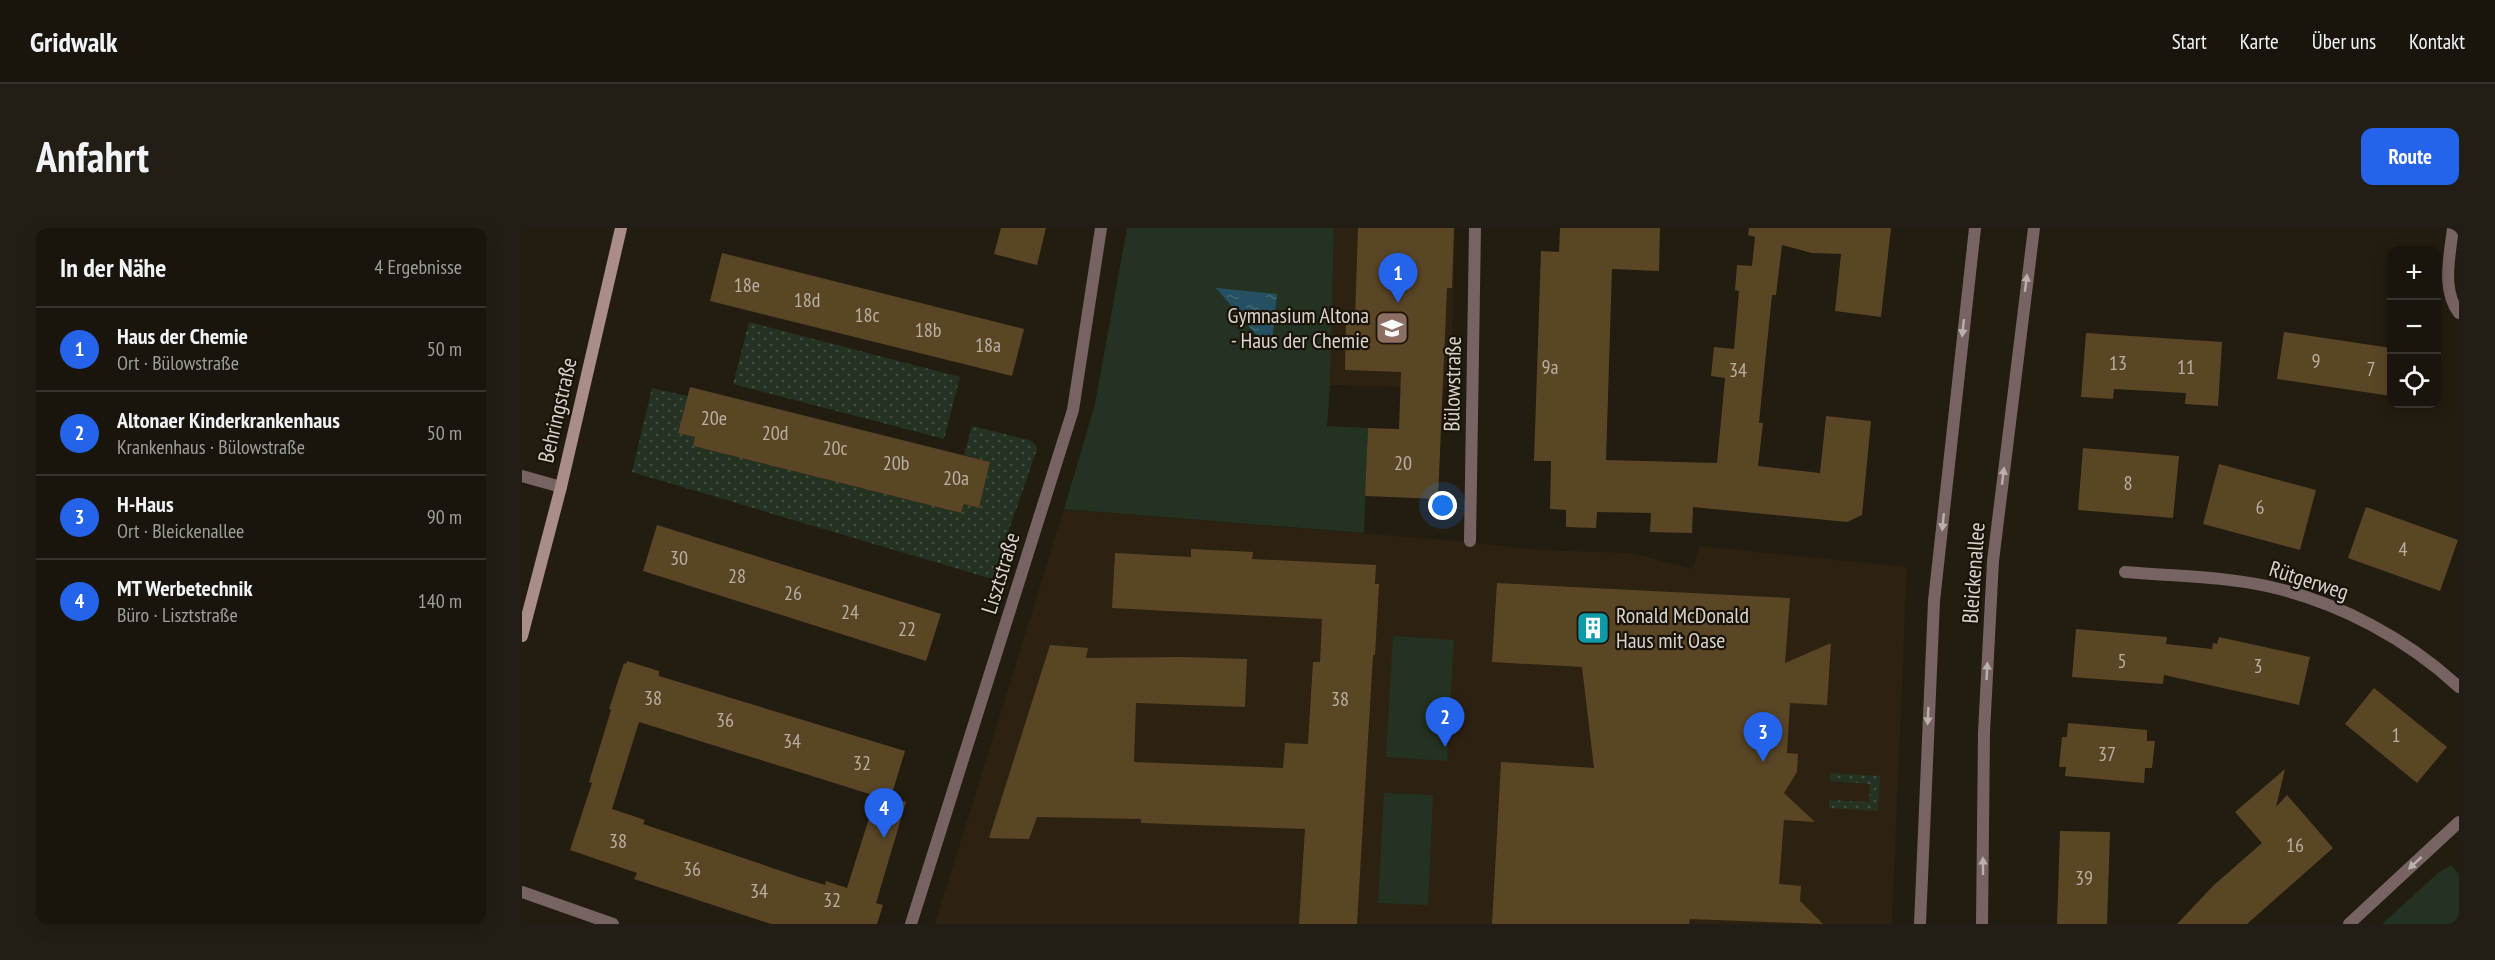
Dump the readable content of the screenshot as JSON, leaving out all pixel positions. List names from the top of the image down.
{
  "streets": {
    "main road": ["Behringstraße"],
    "street": [
      "Bülowstraße",
      "Lisztstraße",
      "Bleickenallee",
      "Rütgerweg"
    ]
  },
  "places": {
    "school or university": ["Gymnasium Altona - Haus der Chemie"],
    "building": ["Ronald McDonald Haus mit Oase"]
  },
  "house_numbers": [
    "18e",
    "18d",
    "18c",
    "18b",
    "18a",
    "9",
    "13",
    "9a",
    "11",
    "7",
    "34",
    "20e",
    "20d",
    "20c",
    "20b",
    "20",
    "20a",
    "8",
    "6",
    "4",
    "30",
    "28",
    "26",
    "24",
    "22",
    "5",
    "3",
    "38",
    "38",
    "36",
    "1",
    "34",
    "37",
    "32",
    "38",
    "16",
    "36",
    "39",
    "34",
    "32"
  ],
  "page": {
    "header": "Gridwalk",
    "nav": [
      "Start",
      "Karte",
      "Über uns",
      "Kontakt"
    ],
    "buttons": "Route",
    "title": "Anfahrt",
    "heading": ["In der Nähe", "4 Ergebnisse"],
    "map_buttons": ["+", "−"],
    "pins": [
      "1",
      "2",
      "3",
      "4"
    ],
    "list": [
      {
        "mark": "1",
        "name": "Haus der Chemie",
        "note": "Ort · Bülowstraße",
        "value": "50 m"
      },
      {
        "mark": "2",
        "name": "Altonaer Kinderkrankenhaus",
        "note": "Krankenhaus · Bülowstraße",
        "value": "50 m"
      },
      {
        "mark": "3",
        "name": "H-Haus",
        "note": "Ort · Bleickenallee",
        "value": "90 m"
      },
      {
        "mark": "4",
        "name": "MT Werbetechnik",
        "note": "Büro · Lisztstraße",
        "value": "140 m"
      }
    ]
  }
}
